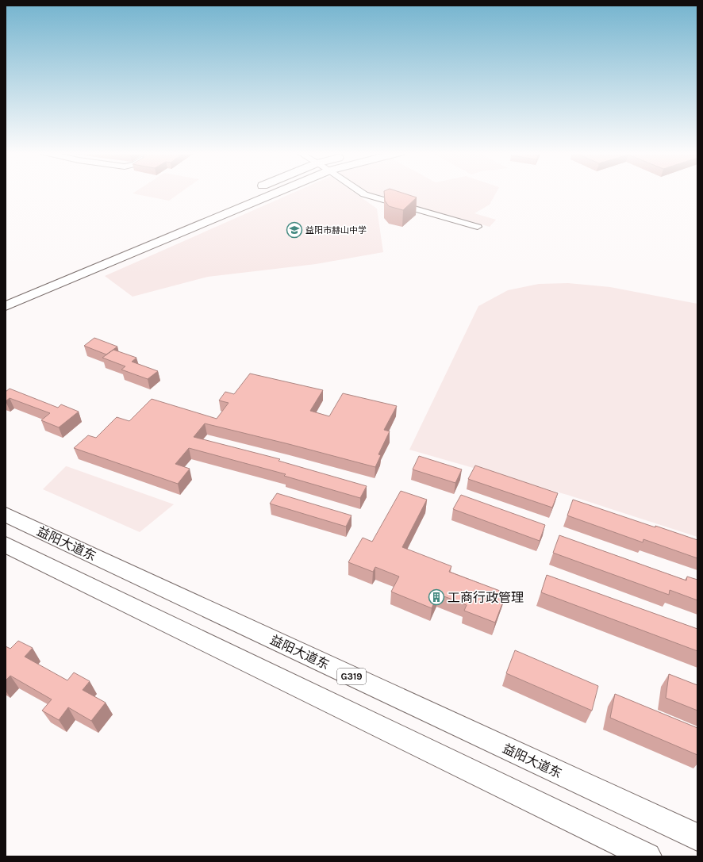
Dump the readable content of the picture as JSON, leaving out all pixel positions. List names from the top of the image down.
{
  "streets": {
    "main road": ["益阳大道东", "G319"]
  },
  "places": {
    "school or university": ["益阳市赫山中学"],
    "building": ["工商行政管理"]
  }
}
